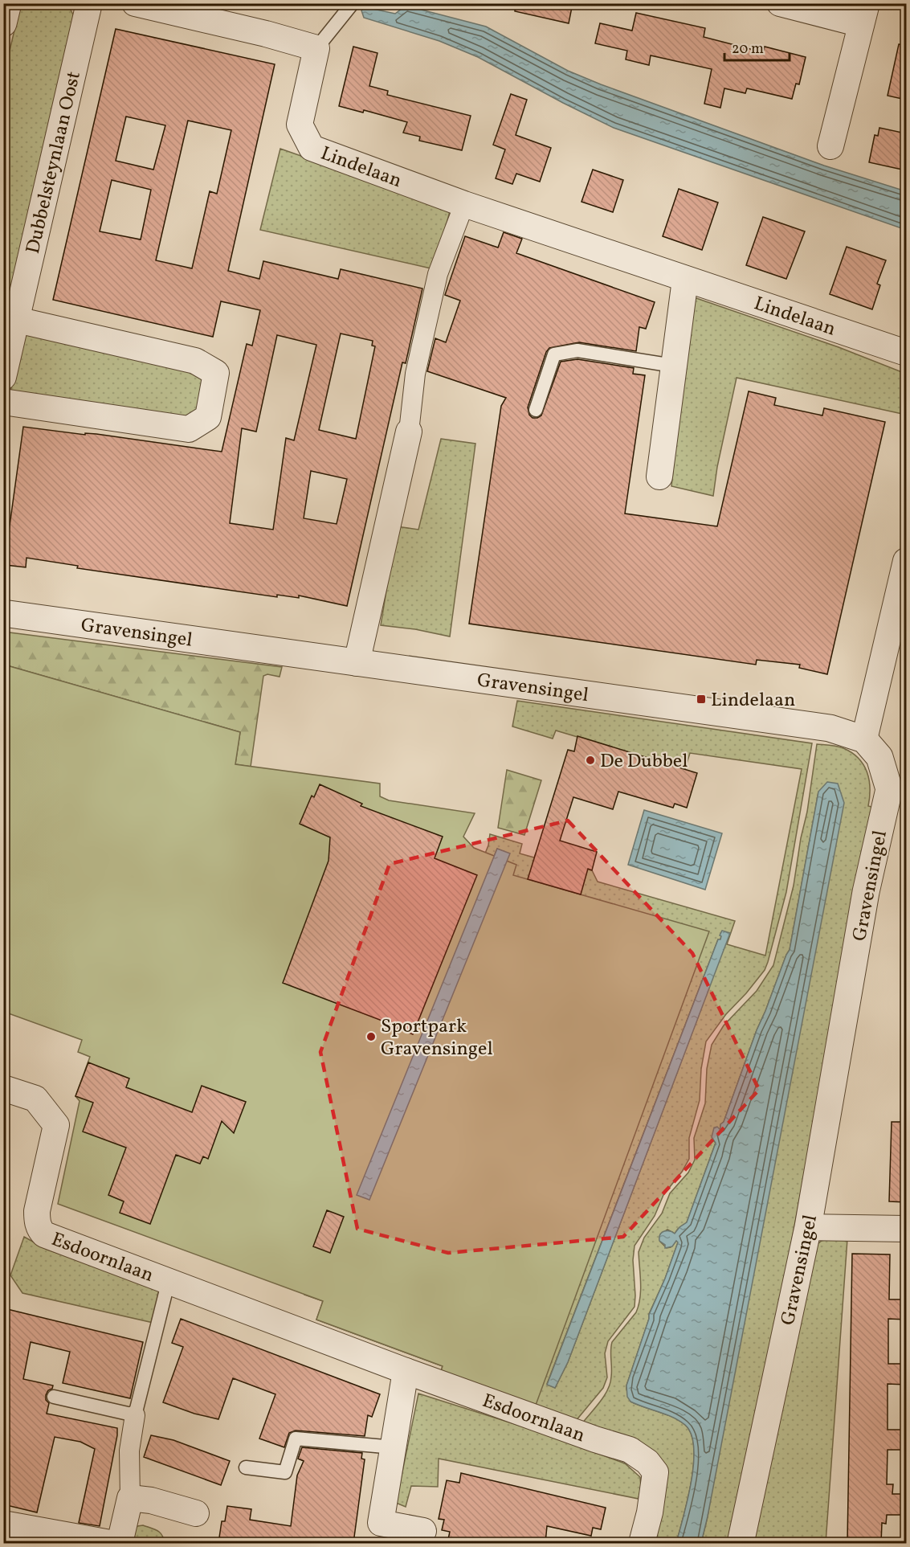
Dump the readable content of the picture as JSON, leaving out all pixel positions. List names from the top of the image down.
{
  "streets": {
    "street": [
      "Dubbelsteynlaan Oost",
      "Lindelaan",
      "Gravensingel",
      "Esdoornlaan"
    ]
  },
  "places": {
    "transit": ["Lindelaan"],
    "other": ["De Dubbel", "Sportpark Gravensingel"]
  },
  "scale_bar": "20 m"
}
